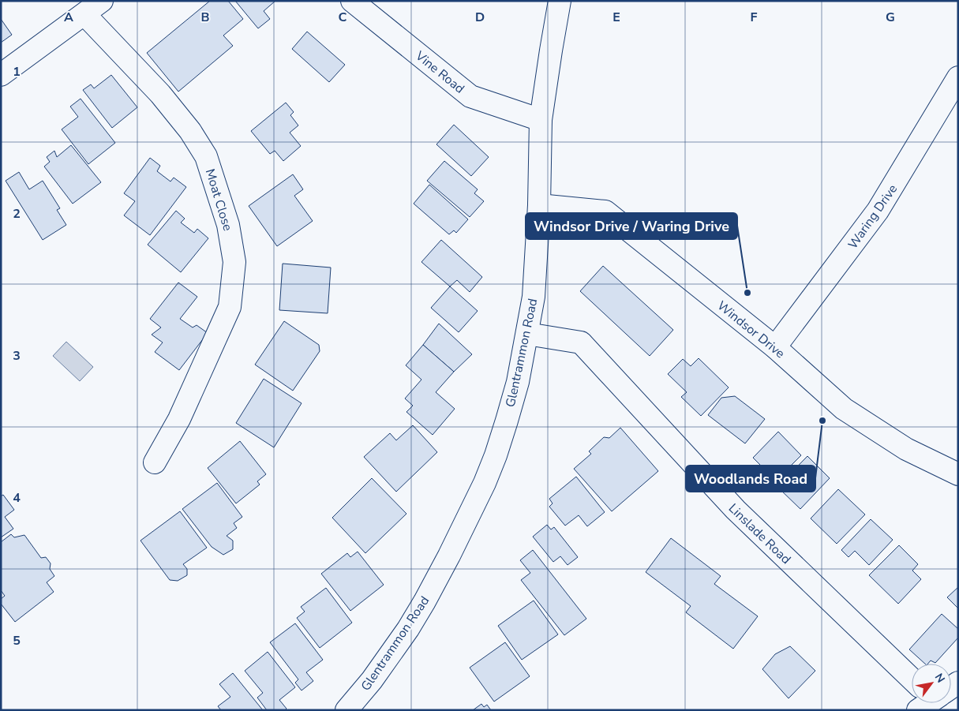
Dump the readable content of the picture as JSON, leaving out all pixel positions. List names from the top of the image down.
{
  "streets": {
    "street": [
      "Vine Road",
      "Moat Close",
      "Waring Drive",
      "Windsor Drive",
      "Glentrammon Road",
      "Linslade Road"
    ]
  },
  "crossings": [
    ["Vine Road", "Glentrammon Road"],
    ["Waring Drive", "Windsor Drive"],
    ["Windsor Drive", "Glentrammon Road"],
    ["Glentrammon Road", "Linslade Road"]
  ],
  "places": ["Windsor Drive / Waring Drive", "Woodlands Road"],
  "north": "top right",
  "grid": {
    "columns": [
      "A",
      "B",
      "C",
      "D",
      "E",
      "F",
      "G"
    ],
    "rows": [
      "1",
      "2",
      "3",
      "4",
      "5"
    ]
  }
}
